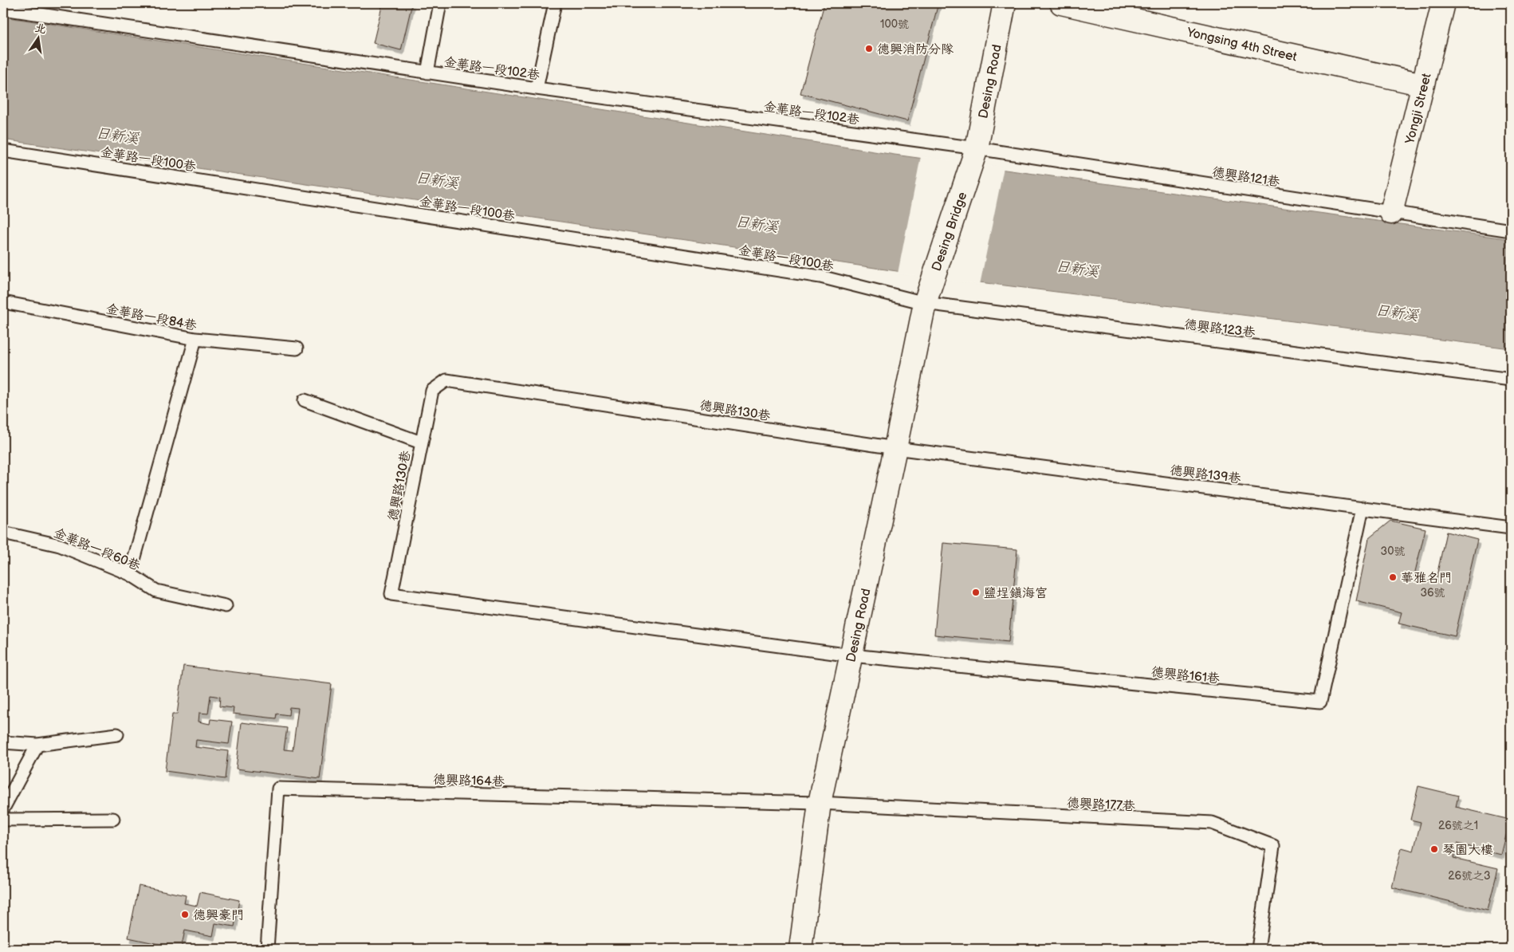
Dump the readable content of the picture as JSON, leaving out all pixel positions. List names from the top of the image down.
{
  "streets": {
    "street": [
      "Yongsing 4th Street",
      "Desing Road",
      "Yongji Street",
      "Desing Bridge"
    ],
    "lane": [
      "金華路一段102巷",
      "金華路一段100巷",
      "德興路121巷",
      "金華路一段84巷",
      "德興路123巷",
      "德興路130巷",
      "德興路139巷",
      "金華路一段60巷",
      "德興路161巷",
      "德興路164巷",
      "德興路177巷"
    ]
  },
  "crossings": [
    ["Yongsing 4th Street", "Yongji Street"],
    ["金華路一段102巷", "Desing Road"],
    ["金華路一段102巷", "德興路121巷"],
    ["金華路一段102巷", "Desing Bridge"],
    ["Desing Road", "金華路一段100巷"],
    ["Desing Road", "德興路121巷"],
    ["Desing Road", "Desing Bridge"],
    ["Desing Road", "德興路123巷"],
    ["Desing Road", "德興路130巷"],
    ["Desing Road", "德興路139巷"],
    ["Desing Road", "德興路161巷"],
    ["Desing Road", "德興路164巷"],
    ["Desing Road", "德興路177巷"],
    ["Yongji Street", "德興路121巷"],
    ["金華路一段100巷", "Desing Bridge"],
    ["金華路一段100巷", "德興路123巷"],
    ["德興路121巷", "Desing Bridge"],
    ["Desing Bridge", "德興路123巷"],
    ["德興路130巷", "德興路139巷"],
    ["德興路130巷", "德興路161巷"],
    ["德興路139巷", "德興路161巷"],
    ["德興路164巷", "德興路177巷"]
  ],
  "water": ["日新溪"],
  "places": [
    "德興消防分隊",
    "華雅名門",
    "鹽埕鎮海宮",
    "琴園大樓",
    "德興豪門"
  ],
  "house_numbers": [
    "100號",
    "30號",
    "36號",
    "26號之1",
    "26號之3"
  ],
  "north": "top"
}
